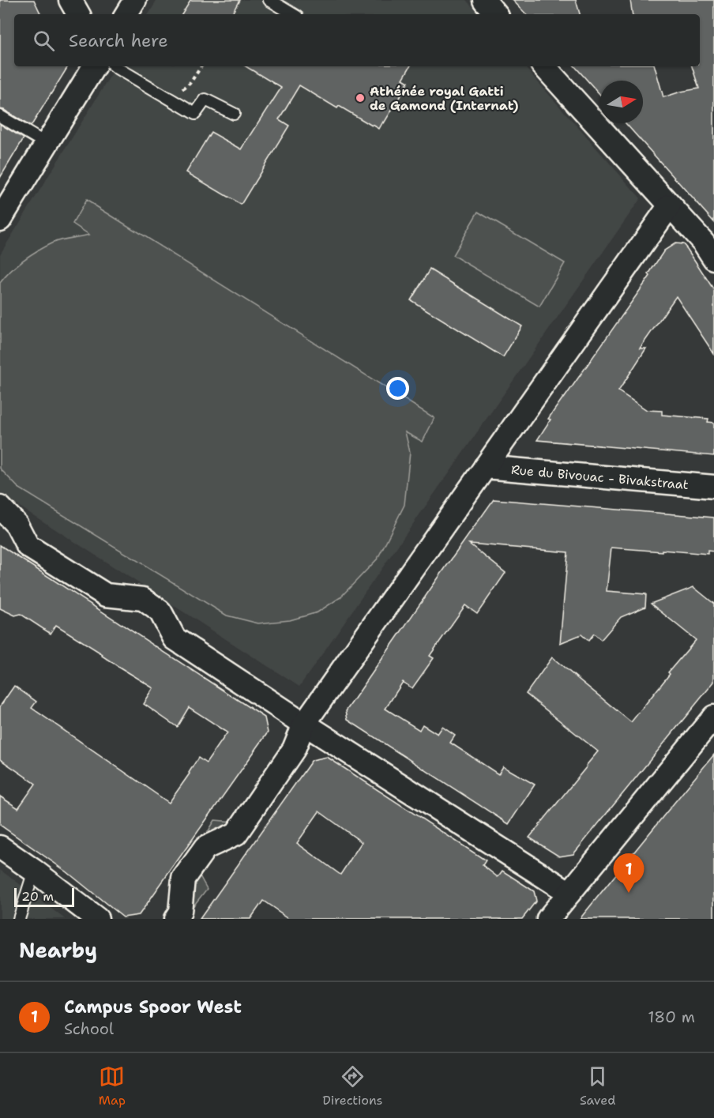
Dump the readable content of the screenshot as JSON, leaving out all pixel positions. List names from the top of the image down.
{
  "streets": {
    "street": ["Rue du Bivouac - Bivakstraat"]
  },
  "places": ["Athénée royal Gatti de Gamond (Internat)"],
  "scale_bar": "20 m",
  "north": "right",
  "page": {
    "search": "Search here",
    "pins": "1",
    "scale": "20 m",
    "heading": "Nearby",
    "list": [
      {
        "mark": "1",
        "name": "Campus Spoor West",
        "note": "School",
        "value": "180 m"
      }
    ],
    "nav": ["Map", "Directions", "Saved"]
  }
}
